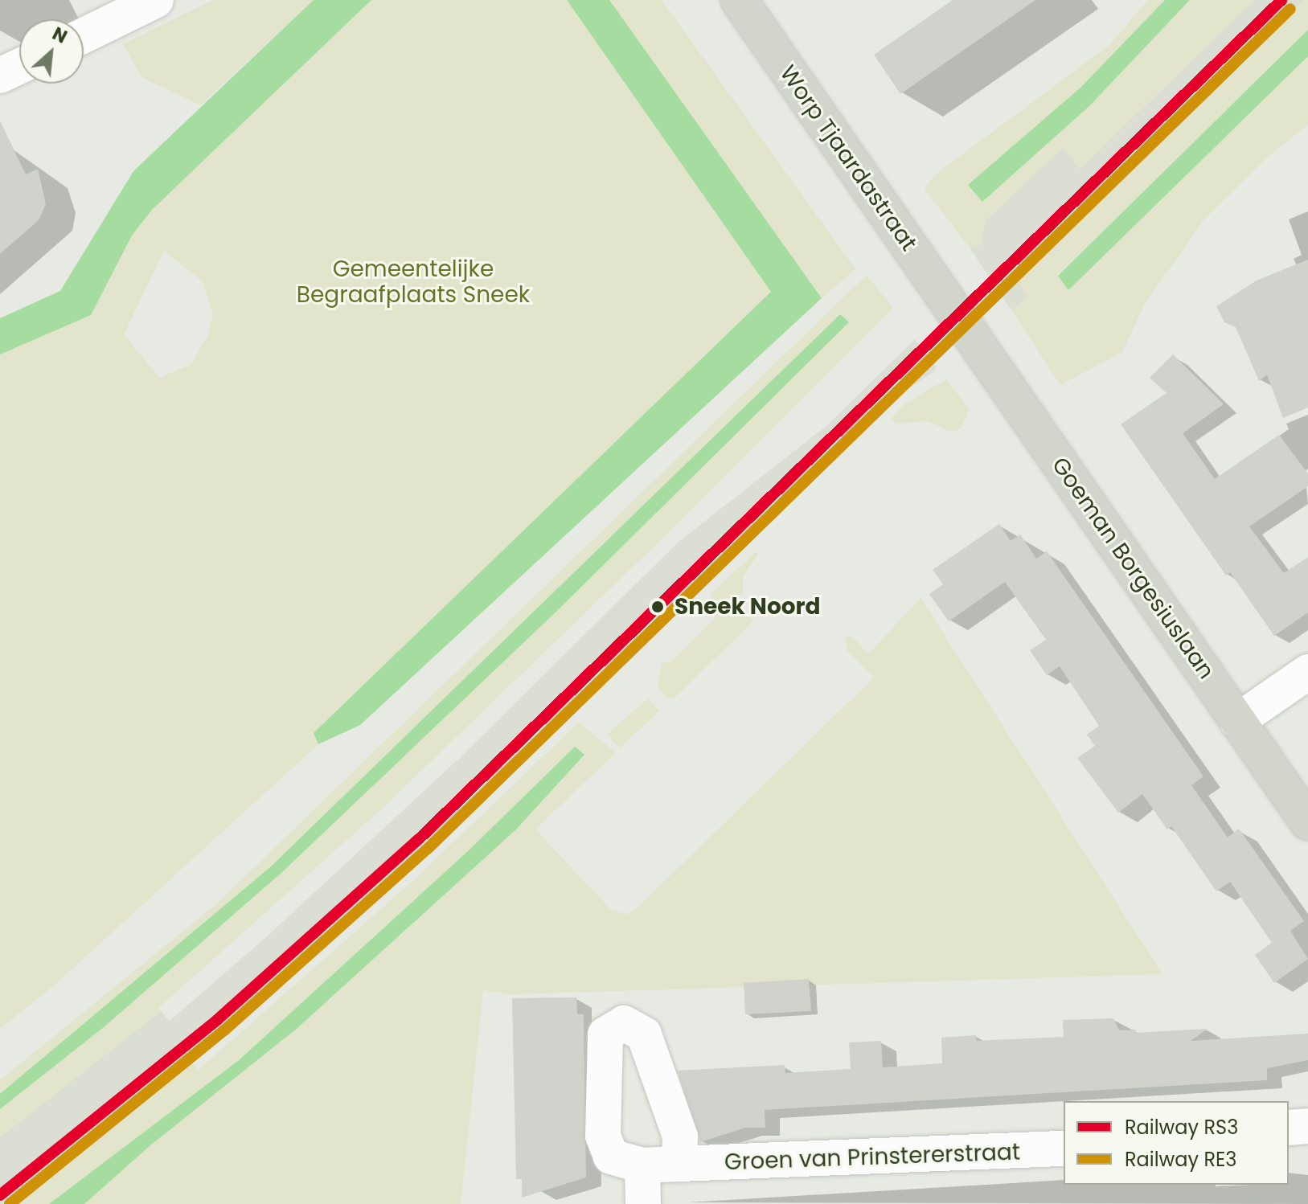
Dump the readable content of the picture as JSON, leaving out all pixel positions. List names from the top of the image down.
{
  "streets": {
    "main road": ["Worp Tjaardastraat", "Goeman Borgesiuslaan"],
    "street": ["Groen van Prinstererstraat"]
  },
  "crossings": [
    ["Worp Tjaardastraat", "Goeman Borgesiuslaan"]
  ],
  "parks": ["Gemeentelijke Begraafplaats Sneek"],
  "places": ["Sneek Noord"],
  "lines": ["rail line RS3", "rail line RE3"],
  "legend": ["Railway RS3", "Railway RE3"],
  "north": "top right"
}
